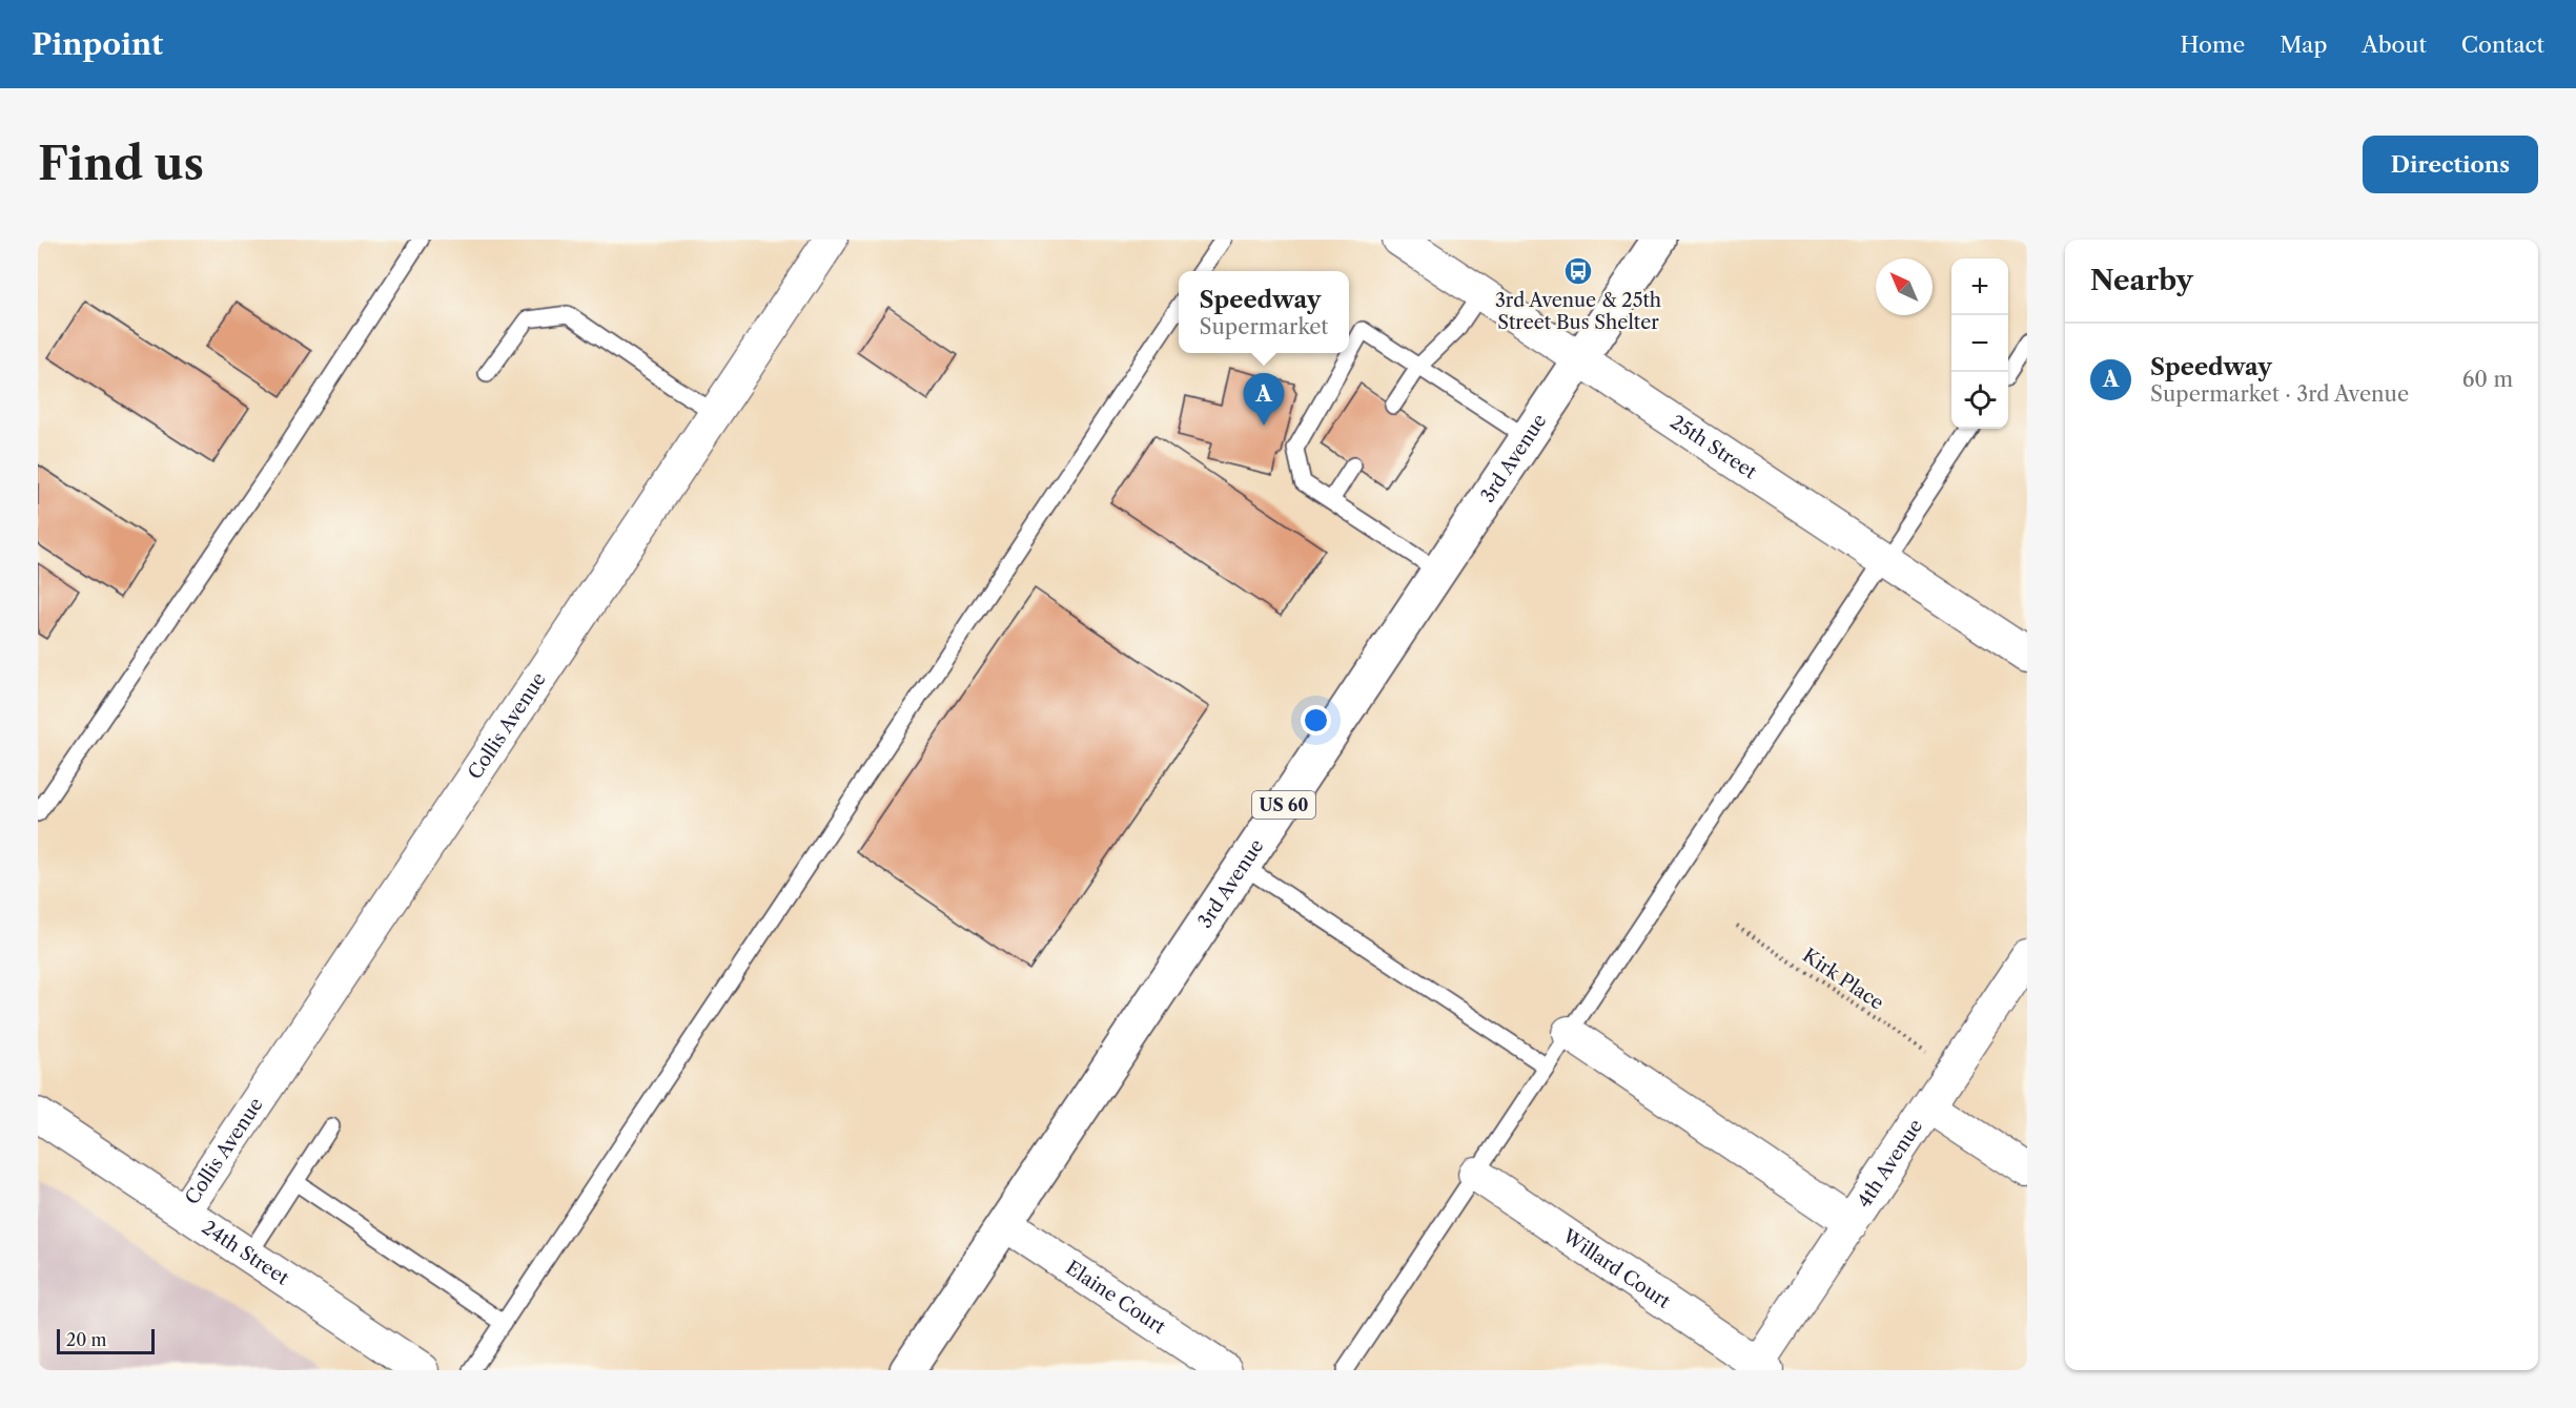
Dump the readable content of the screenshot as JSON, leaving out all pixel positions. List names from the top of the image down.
{
  "streets": {
    "main road": ["3rd Avenue", "US 60"],
    "street": [
      "25th Street",
      "Collis Avenue",
      "4th Avenue",
      "24th Street",
      "Willard Court",
      "Elaine Court"
    ],
    "path": ["Kirk Place"]
  },
  "crossings": [
    ["25th Street", "3rd Avenue"],
    ["3rd Avenue", "Elaine Court"],
    ["Collis Avenue", "24th Street"],
    ["4th Avenue", "Willard Court"]
  ],
  "places": {
    "bus stop": ["3rd Avenue & 25th Street Bus Shelter"]
  },
  "scale_bar": "20 m",
  "north": "top left",
  "page": {
    "header": "Pinpoint",
    "nav": [
      "Home",
      "Map",
      "About",
      "Contact"
    ],
    "buttons": "Directions",
    "title": "Find us",
    "heading": "Nearby",
    "map_buttons": ["+", "−"],
    "popup": ["Speedway", "Supermarket"],
    "list": [
      {
        "mark": "A",
        "name": "Speedway",
        "note": "Supermarket · 3rd Avenue",
        "value": "60 m"
      }
    ],
    "pins": "A",
    "scale": "20 m"
  }
}
